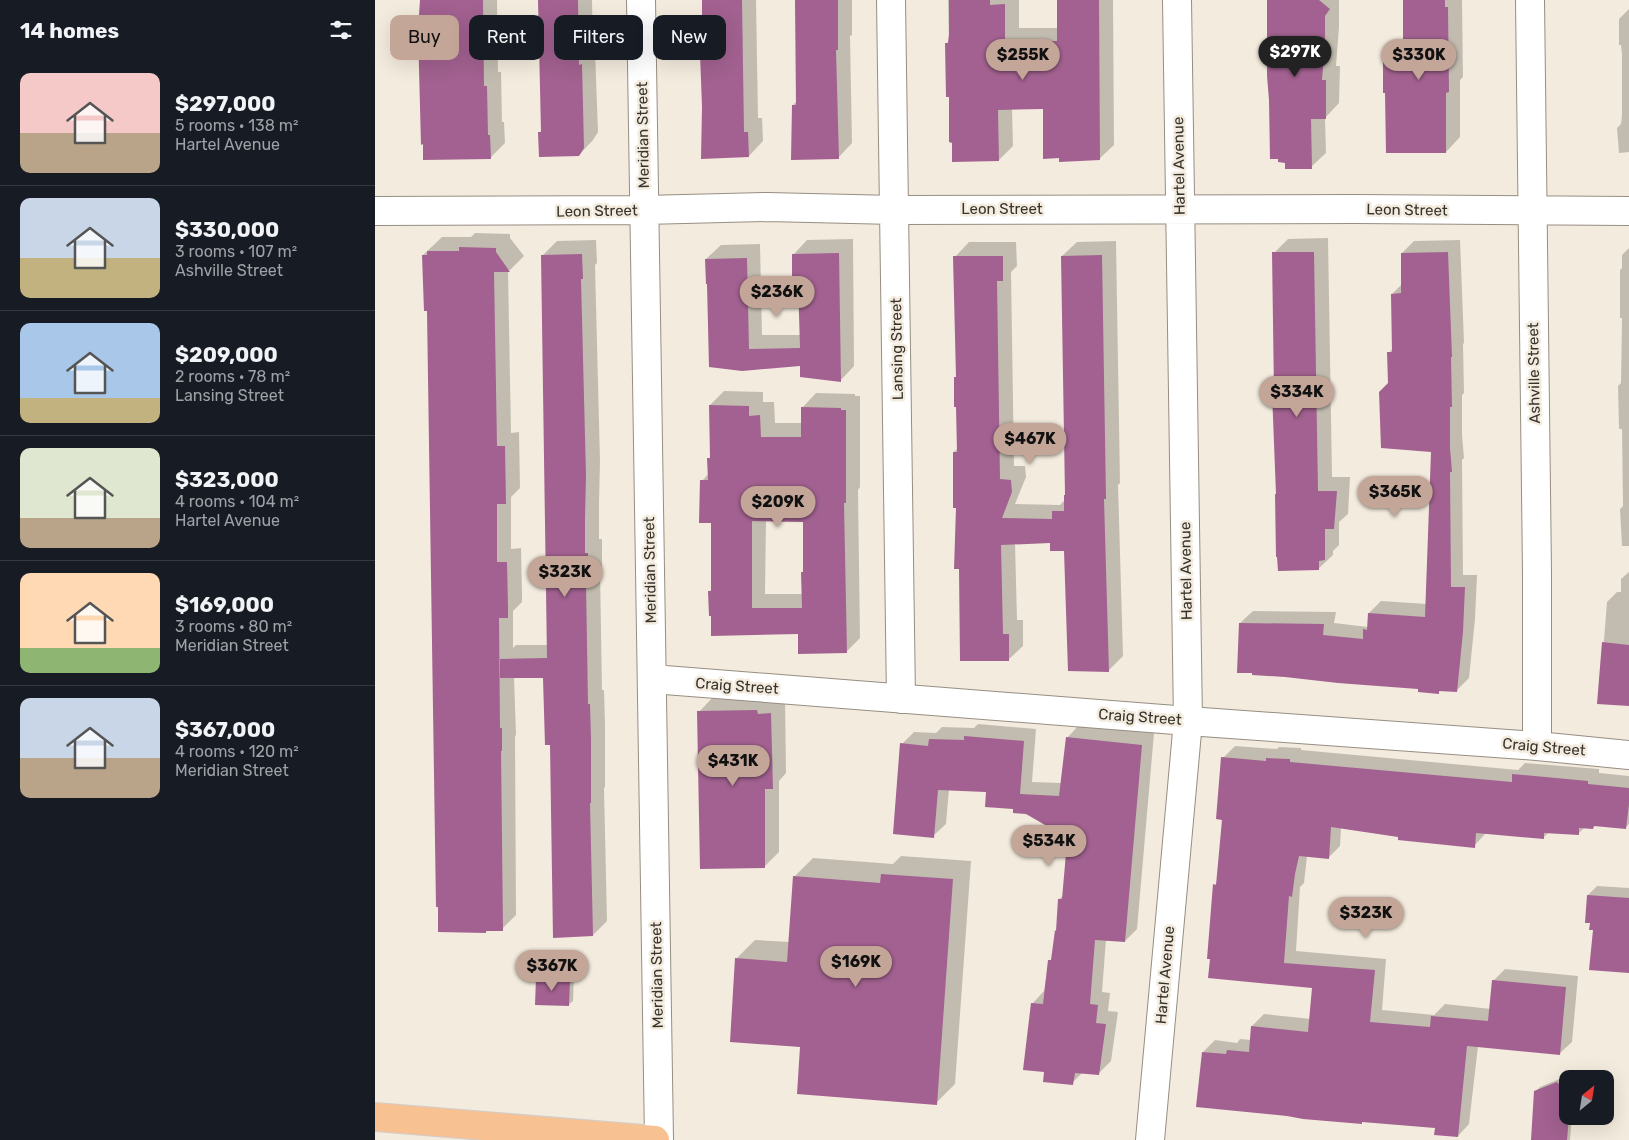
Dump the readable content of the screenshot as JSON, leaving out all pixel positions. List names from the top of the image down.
{
  "streets": {
    "street": [
      "Meridian Street",
      "Hartel Avenue",
      "Leon Street",
      "Lansing Street",
      "Ashville Street",
      "Craig Street"
    ]
  },
  "crossings": [
    ["Meridian Street", "Leon Street"],
    ["Meridian Street", "Craig Street"],
    ["Hartel Avenue", "Leon Street"],
    ["Hartel Avenue", "Craig Street"],
    ["Leon Street", "Lansing Street"],
    ["Leon Street", "Ashville Street"],
    ["Lansing Street", "Craig Street"],
    ["Ashville Street", "Craig Street"]
  ],
  "north": "top right",
  "page": {
    "heading": "14 homes",
    "chip": [
      "Buy",
      "Rent",
      "Filters",
      "New"
    ],
    "price": [
      "$297K",
      "$255K",
      "$330K",
      "$236K",
      "$334K",
      "$467K",
      "$365K",
      "$209K",
      "$323K",
      "$431K",
      "$534K",
      "$323K",
      "$169K",
      "$367K"
    ],
    "list": [
      {
        "name": "$297,000",
        "note": "5 rooms · 138 m² · Hartel Avenue"
      },
      {
        "name": "$330,000",
        "note": "3 rooms · 107 m² · Ashville Street"
      },
      {
        "name": "$209,000",
        "note": "2 rooms · 78 m² · Lansing Street"
      },
      {
        "name": "$323,000",
        "note": "4 rooms · 104 m² · Hartel Avenue"
      },
      {
        "name": "$169,000",
        "note": "3 rooms · 80 m² · Meridian Street"
      },
      {
        "name": "$367,000",
        "note": "4 rooms · 120 m² · Meridian Street"
      }
    ]
  }
}
